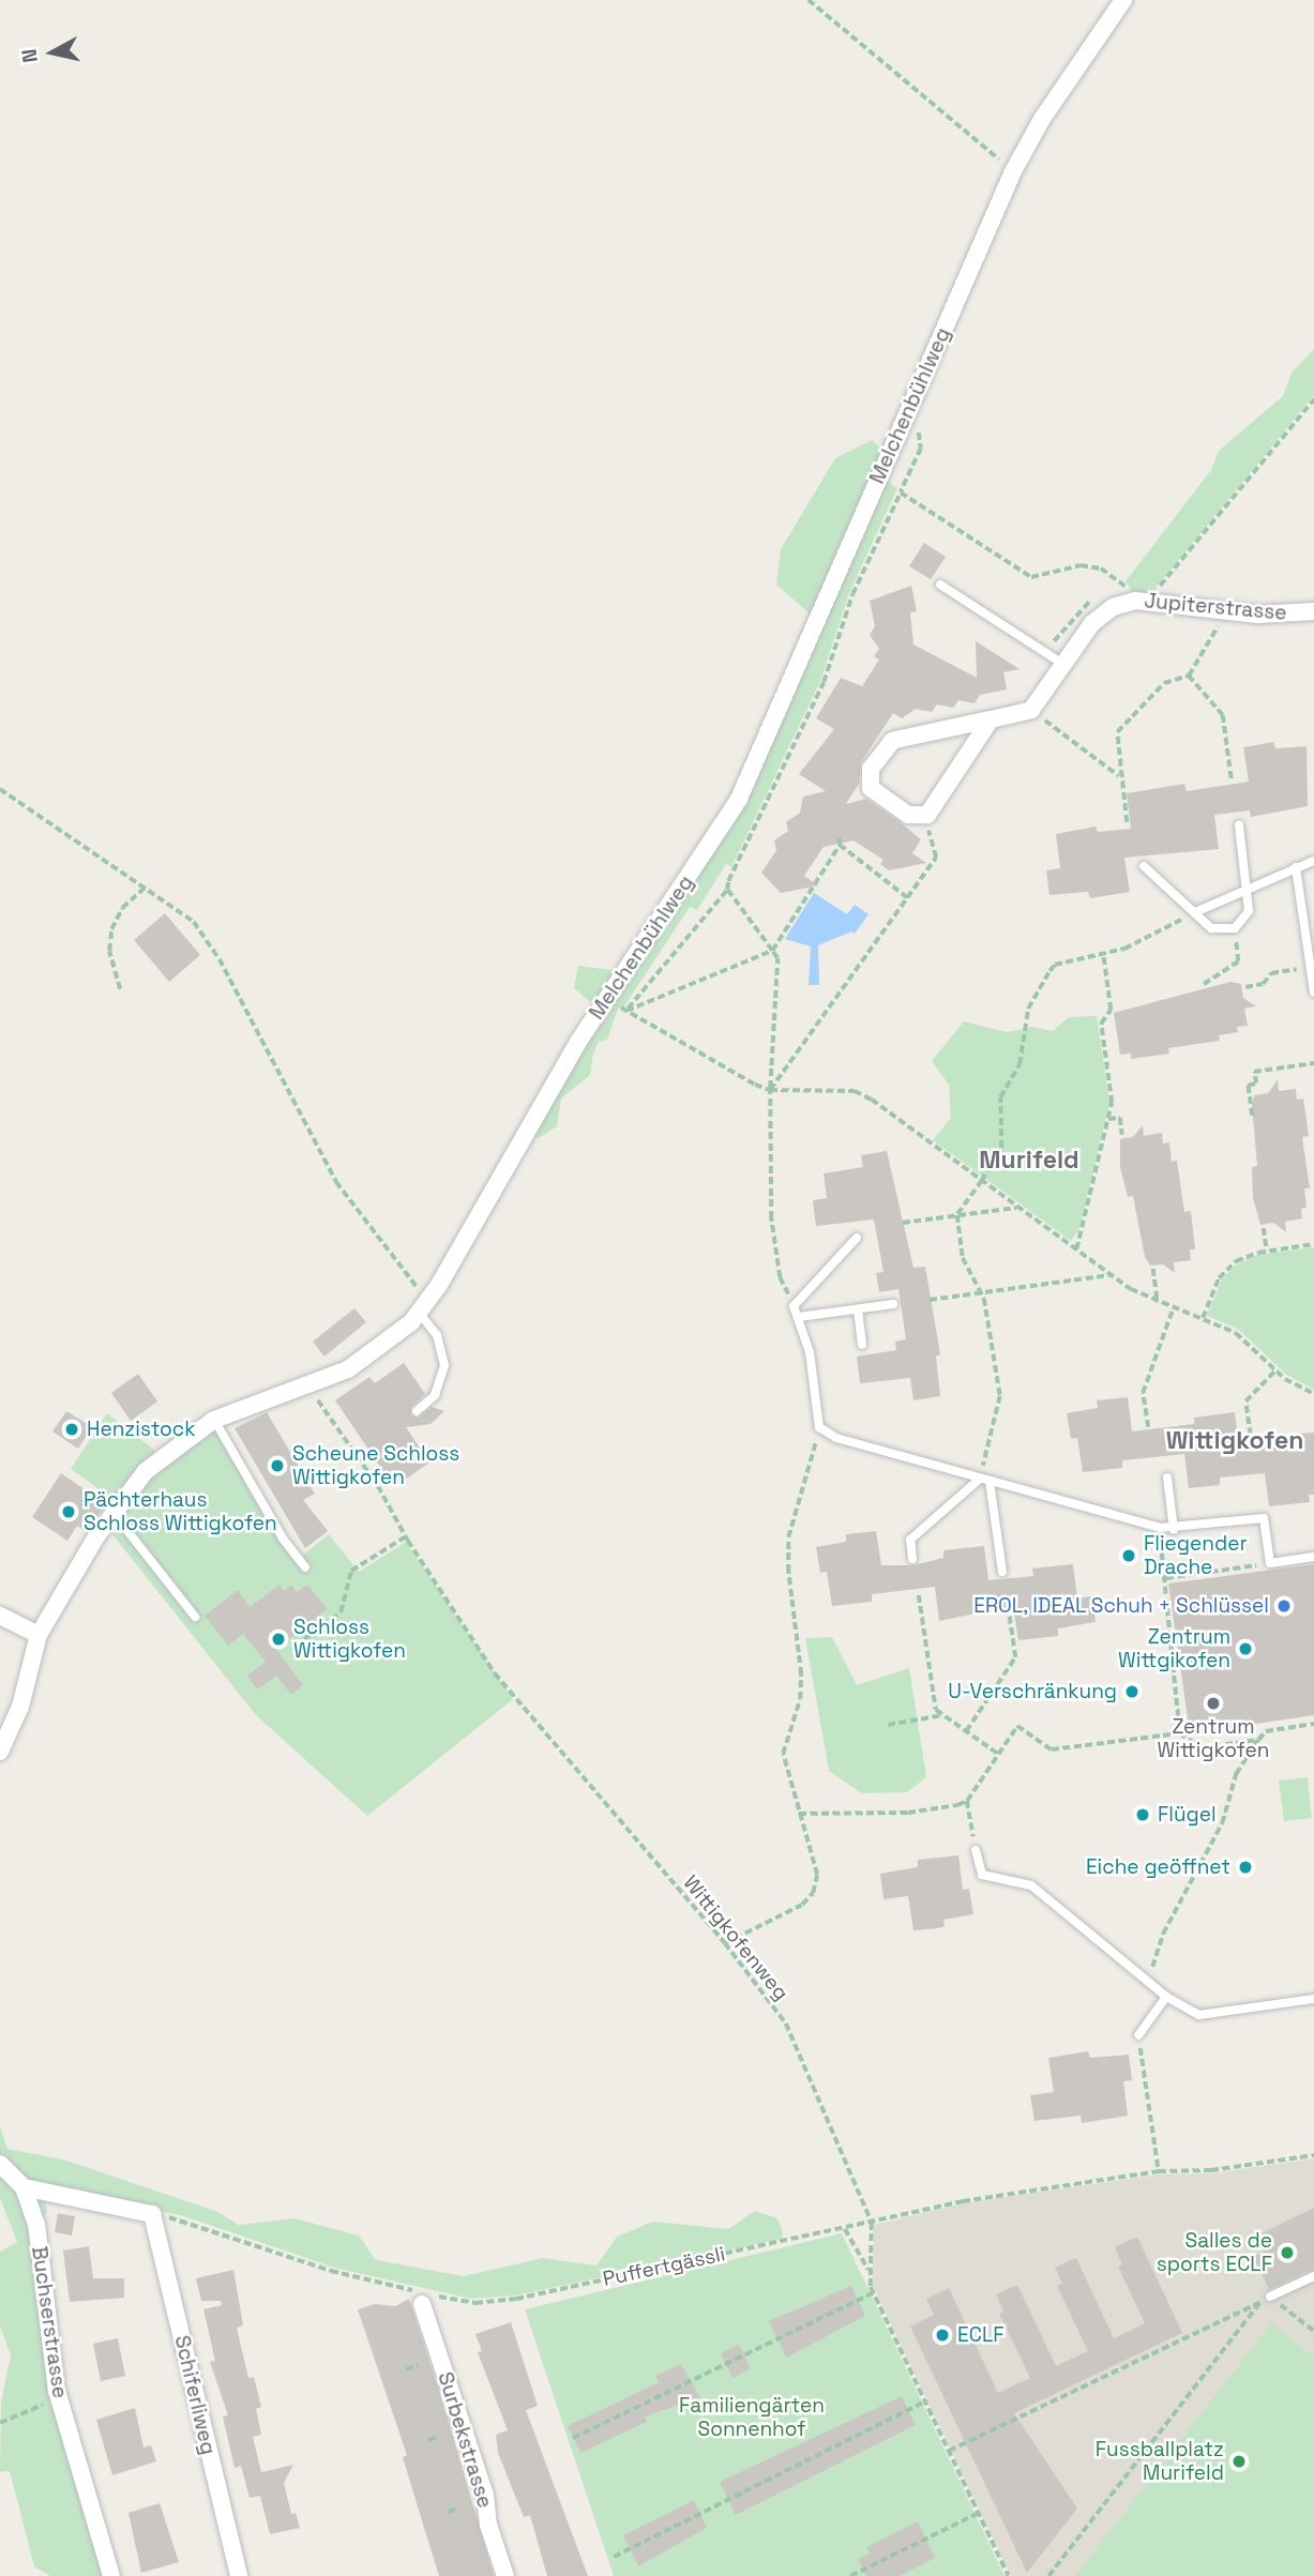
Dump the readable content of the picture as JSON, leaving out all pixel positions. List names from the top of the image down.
{
  "streets": {
    "street": [
      "Melchenbühlweg",
      "Jupiterstrasse",
      "Buchserstrasse",
      "Schiferliweg",
      "Surbekstrasse"
    ],
    "path": ["Wittigkofenweg", "Puffertgässli"]
  },
  "crossings": [
    ["Melchenbühlweg", "Wittigkofenweg"],
    ["Wittigkofenweg", "Puffertgässli"],
    ["Puffertgässli", "Schiferliweg"],
    ["Puffertgässli", "Surbekstrasse"]
  ],
  "districts": ["Murifeld", "Wittigkofen"],
  "parks": ["Familiengärten Sonnenhof"],
  "places": [
    "Henzistock",
    "Scheune Schloss Wittigkofen",
    "Pächterhaus Schloss Wittigkofen",
    "Fliegender Drache",
    "EROL, IDEAL Schuh + Schlüssel",
    "Schloss Wittigkofen",
    "Zentrum Wittgikofen",
    "U-Verschränkung",
    "Zentrum Wittigkofen",
    "Flügel",
    "Eiche geöffnet",
    "Salles de sports ECLF",
    "ECLF",
    "Fussballplatz Murifeld"
  ],
  "north": "left"
}
